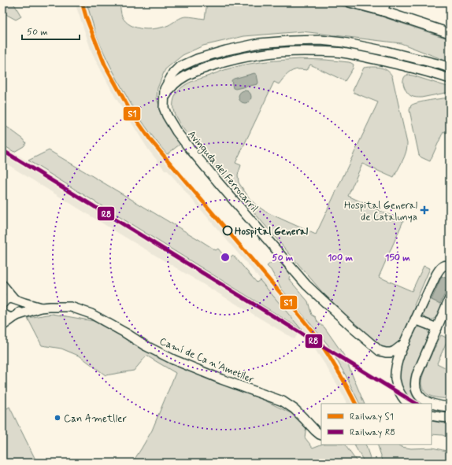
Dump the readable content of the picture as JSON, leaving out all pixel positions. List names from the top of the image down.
{
  "streets": {
    "street": ["Avinguda del Ferrocarril", "Camí de Ca n'Ametller"]
  },
  "places": {
    "health": ["Hospital General de Catalunya"],
    "other": ["Hospital General", "Can Ametller"]
  },
  "lines": ["rail line S1", "rail line R8"],
  "legend": ["Railway S1", "Railway R8"],
  "scale_bar": "50 m",
  "rings": ["50 m", "100 m", "150 m"]
}
